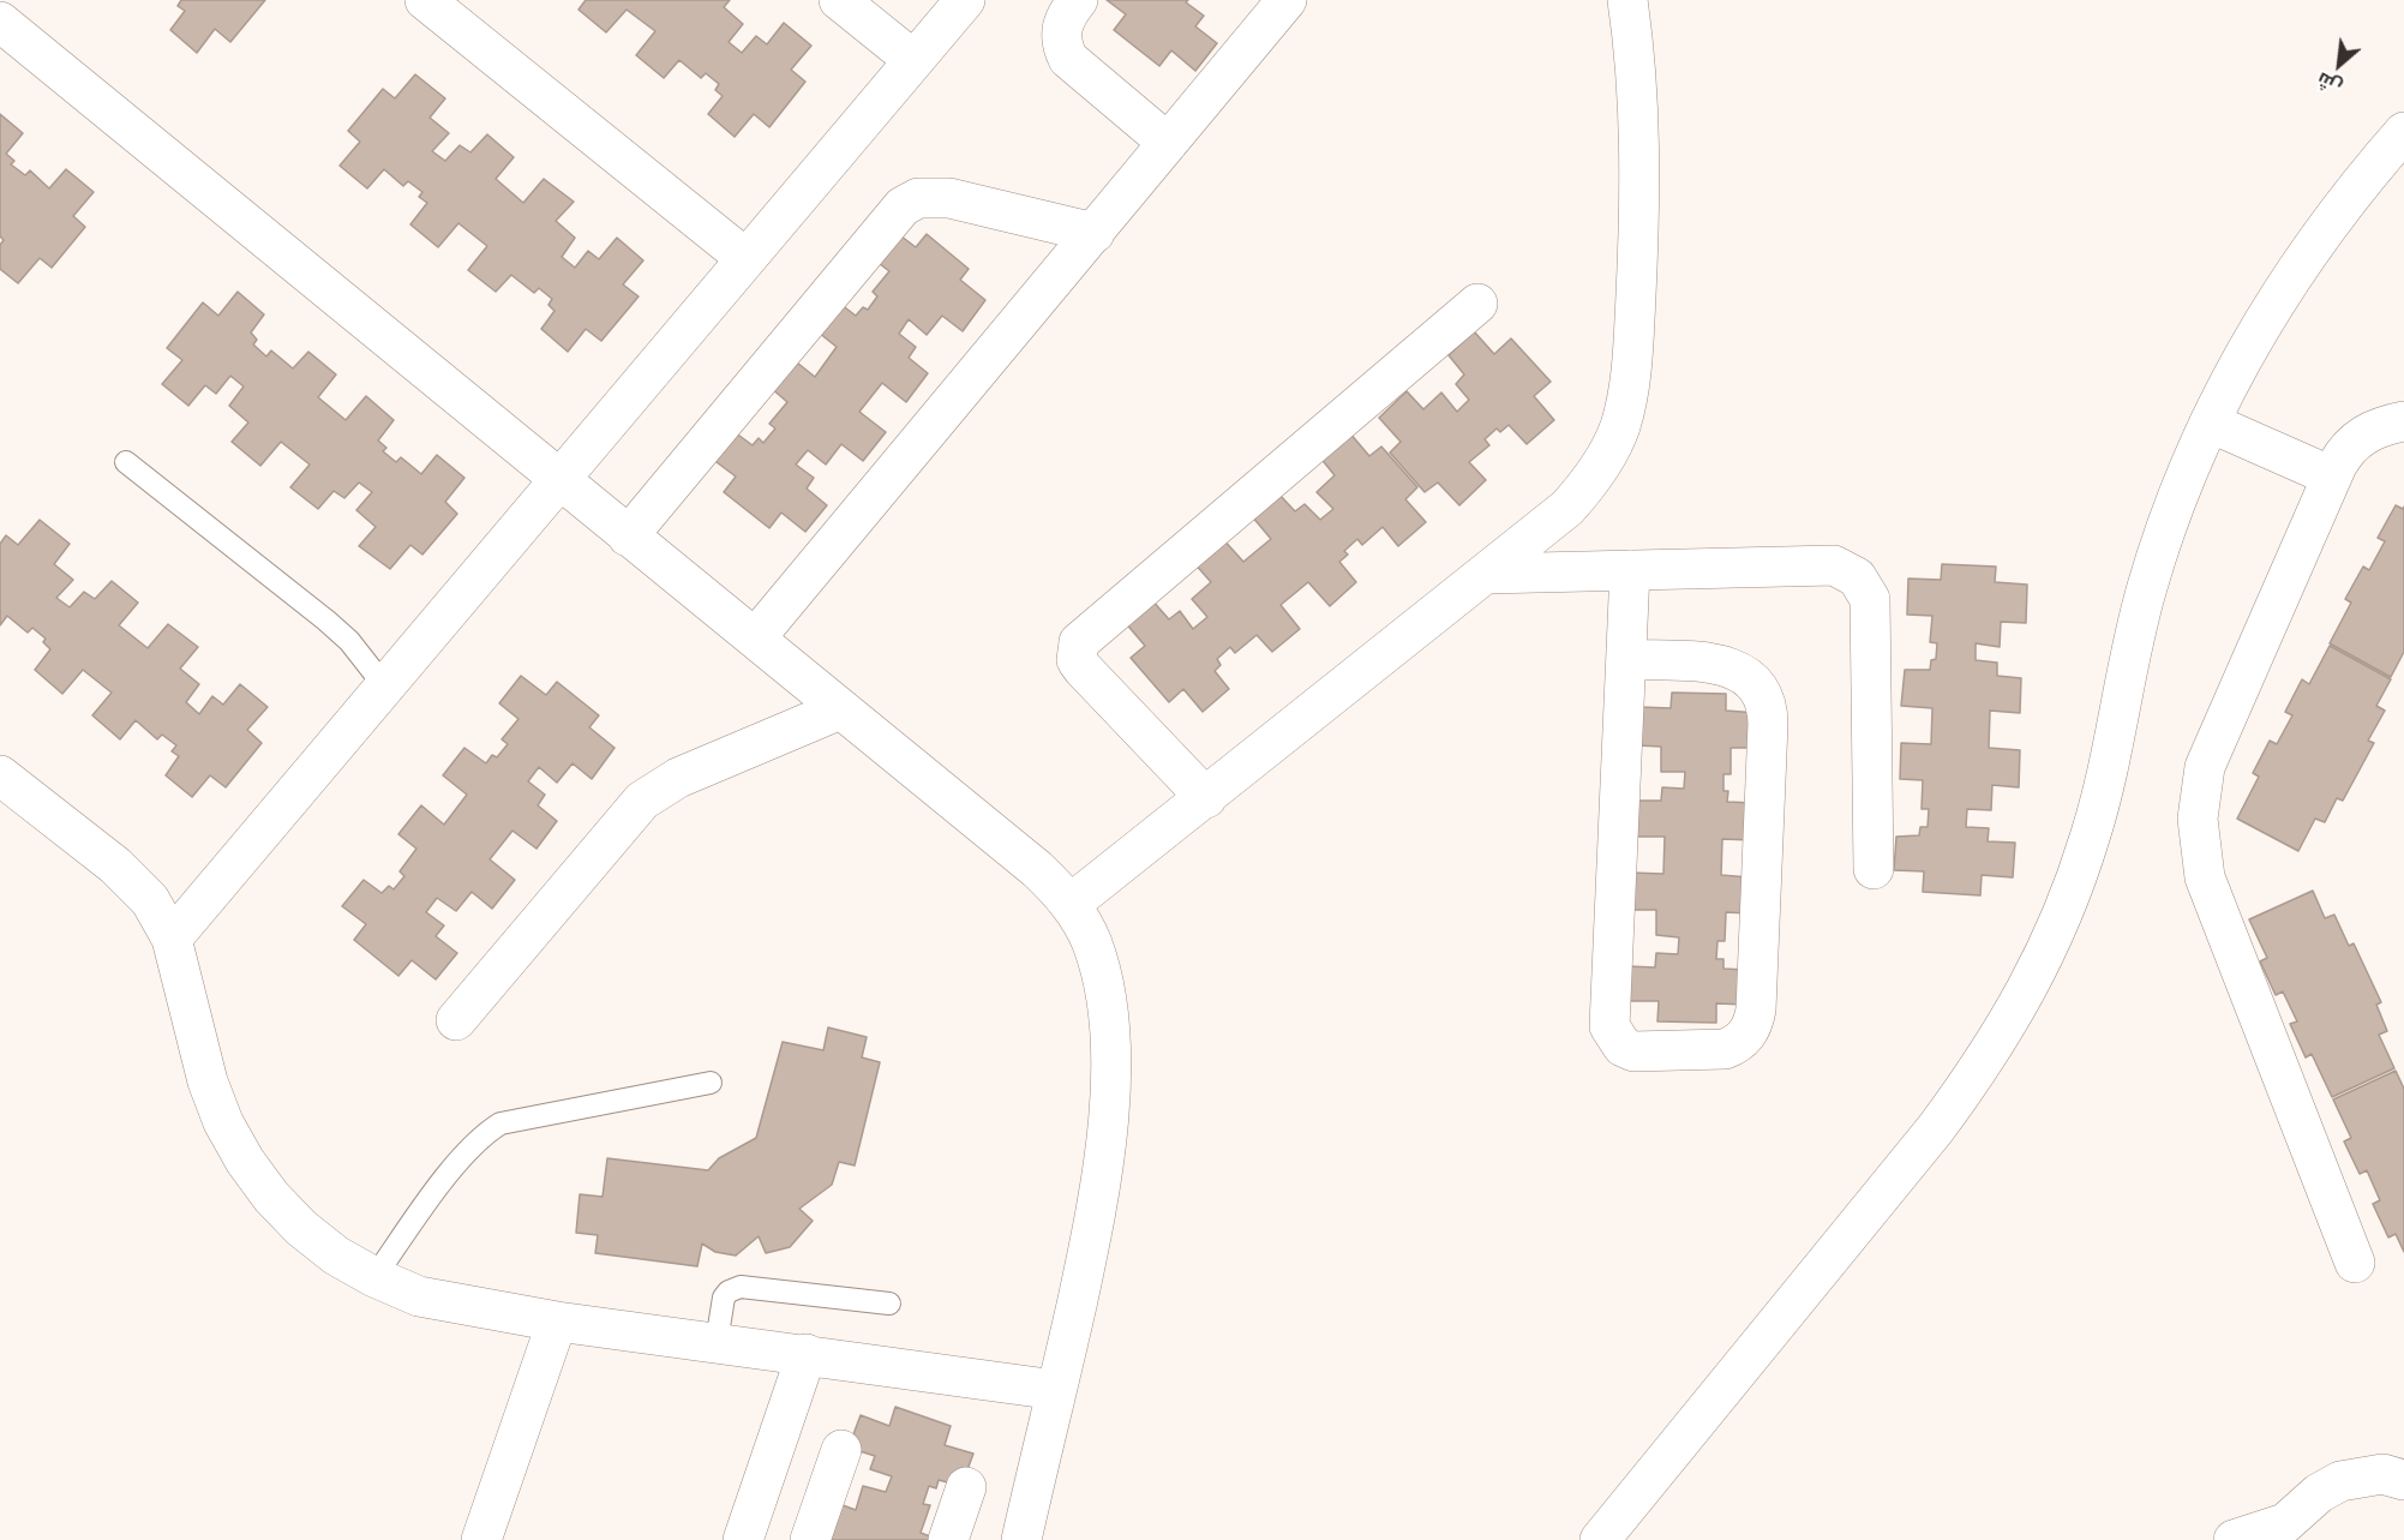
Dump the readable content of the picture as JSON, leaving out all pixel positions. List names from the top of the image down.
{
  "north": "bottom left"
}
